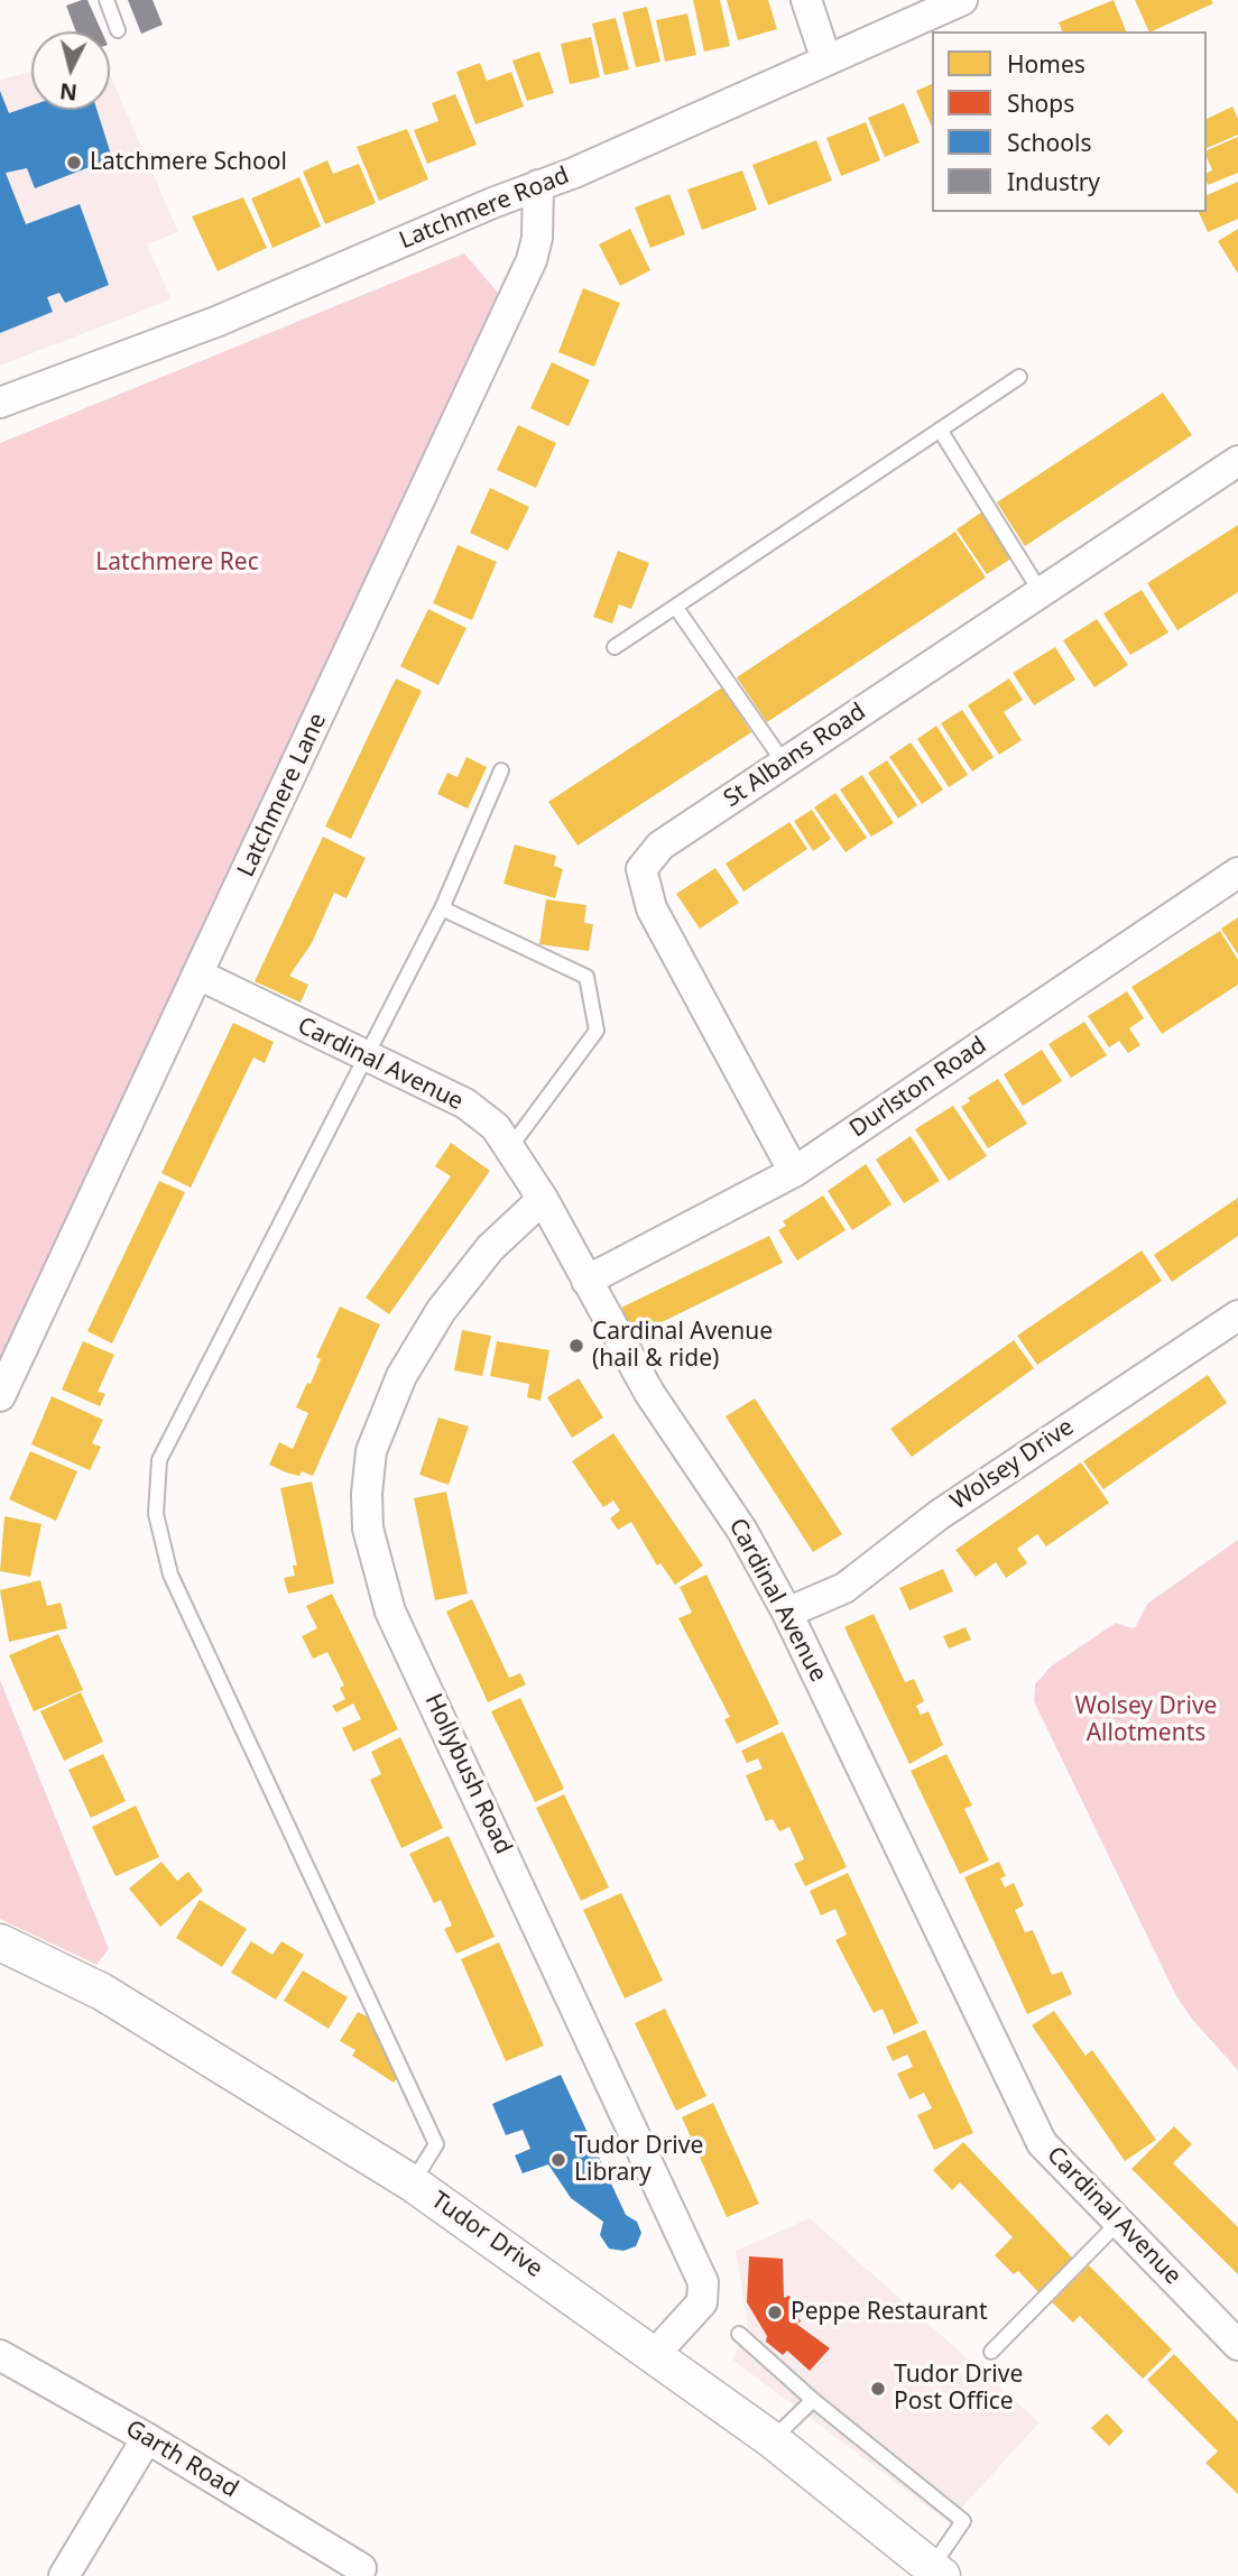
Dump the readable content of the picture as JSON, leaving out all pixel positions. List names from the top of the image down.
{
  "streets": {
    "street": [
      "Latchmere Road",
      "St Albans Road",
      "Latchmere Lane",
      "Cardinal Avenue",
      "Durlston Road",
      "Wolsey Drive",
      "Hollybush Road",
      "Tudor Drive",
      "Garth Road"
    ]
  },
  "crossings": [
    ["Latchmere Road", "Latchmere Lane"],
    ["St Albans Road", "Durlston Road"],
    ["Latchmere Lane", "Cardinal Avenue"],
    ["Cardinal Avenue", "Durlston Road"],
    ["Cardinal Avenue", "Wolsey Drive"],
    ["Cardinal Avenue", "Hollybush Road"],
    ["Hollybush Road", "Tudor Drive"]
  ],
  "parks": ["Latchmere Rec", "Wolsey Drive Allotments"],
  "places": [
    "Latchmere School",
    "Cardinal Avenue (hail & ride)",
    "Tudor Drive Library",
    "Peppe Restaurant",
    "Tudor Drive Post Office"
  ],
  "legend": [
    "Homes",
    "Shops",
    "Schools",
    "Industry"
  ],
  "north": "bottom"
}
